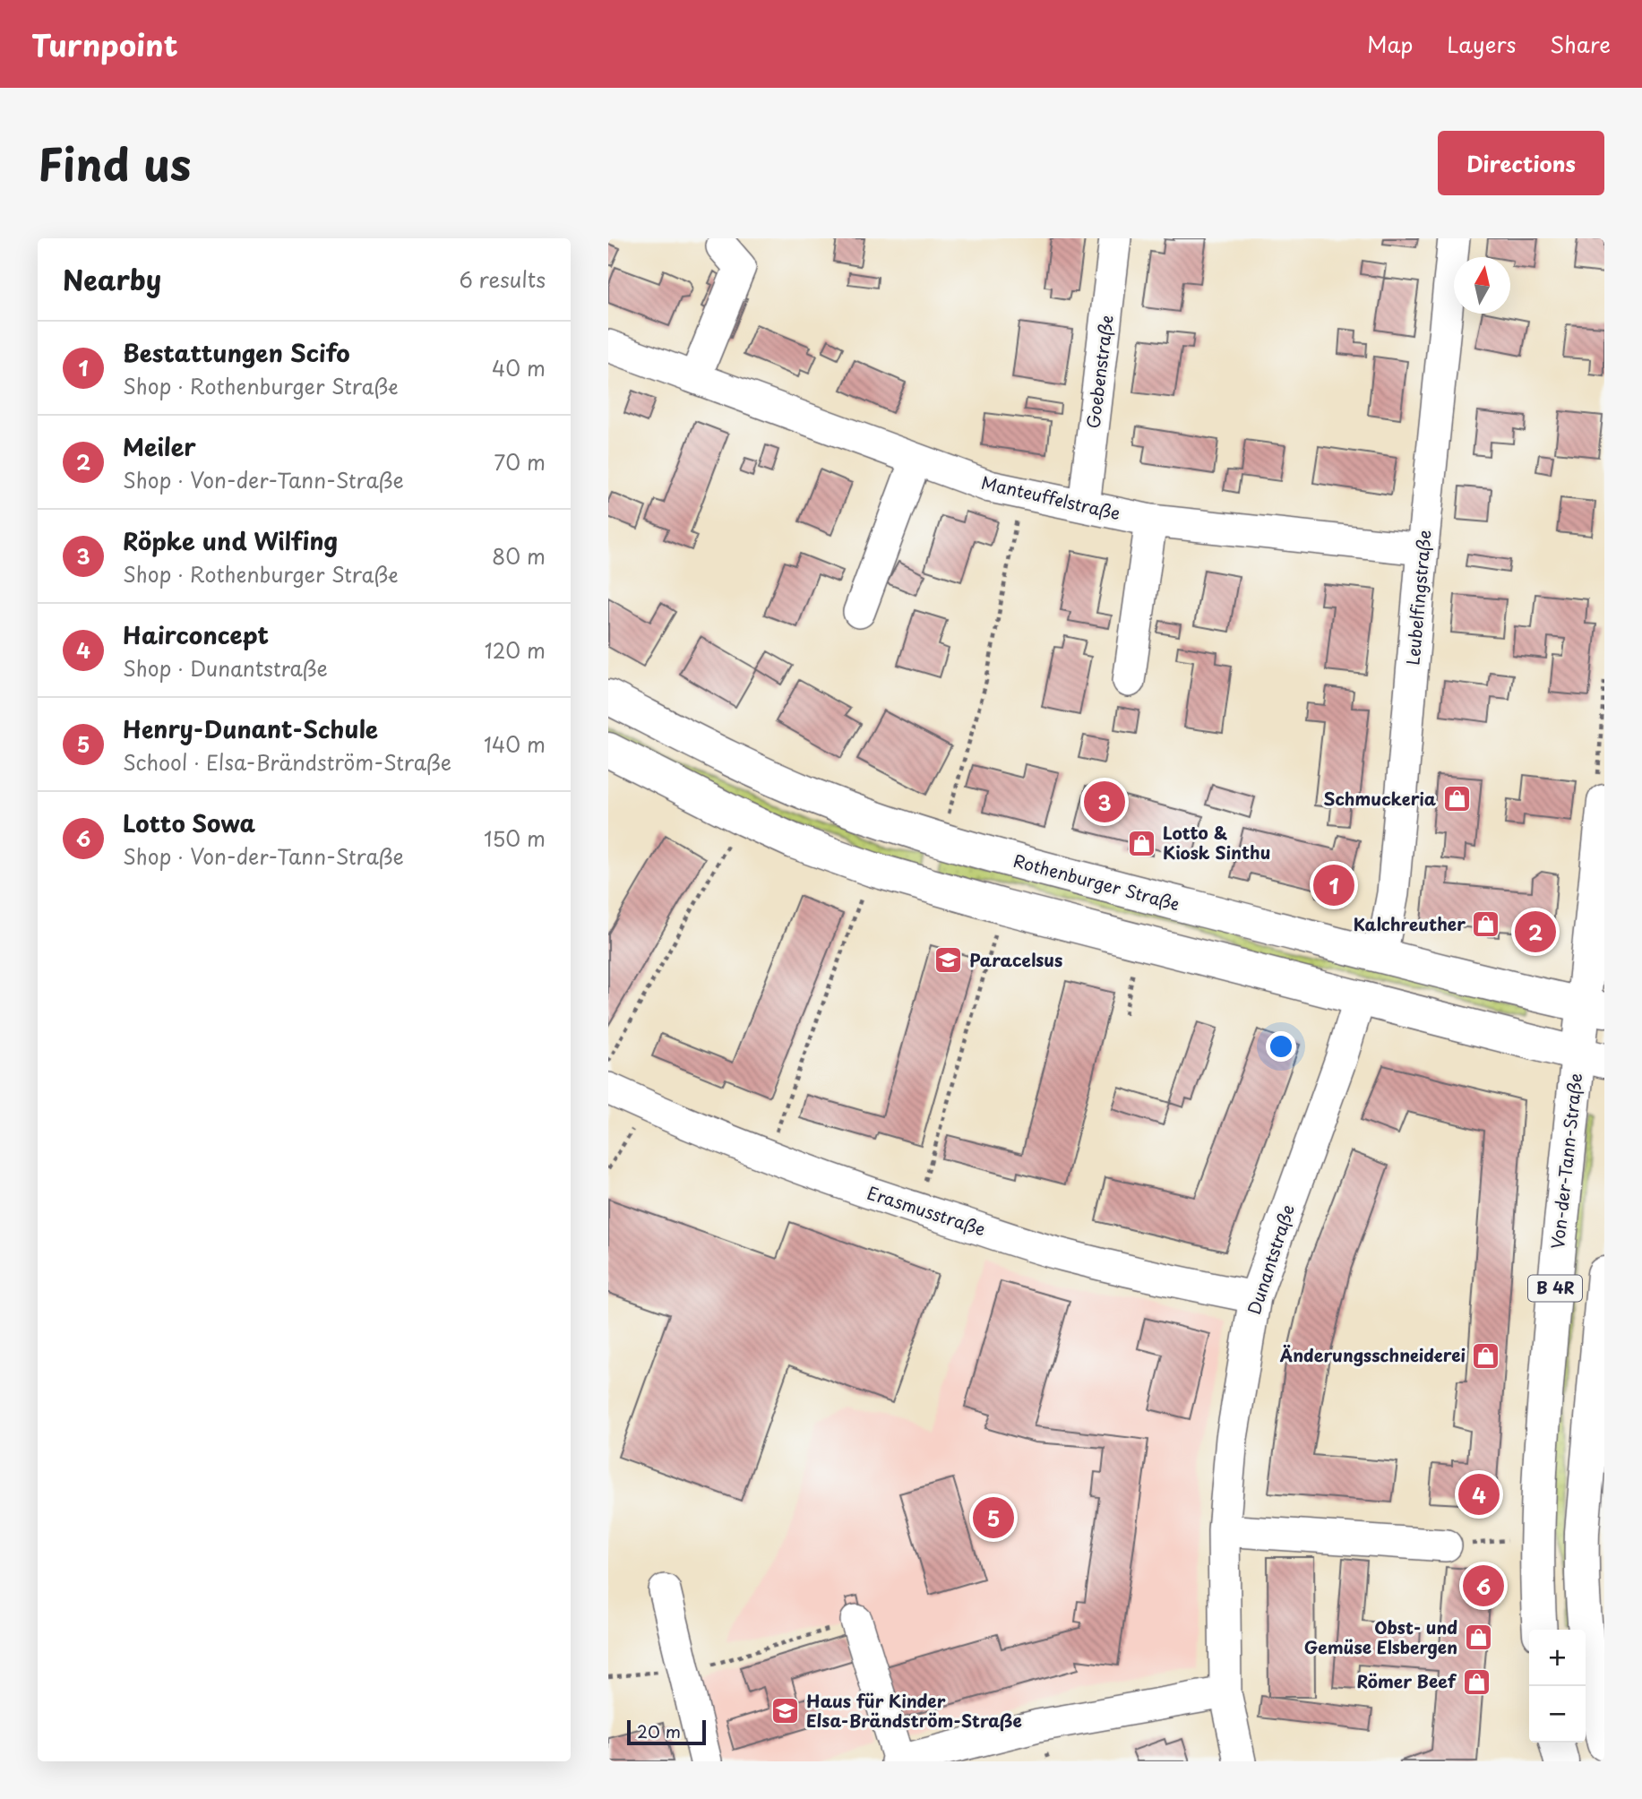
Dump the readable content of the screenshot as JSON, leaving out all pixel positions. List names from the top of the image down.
{
  "streets": {
    "main road": ["Rothenburger Straße", "Von-der-Tann-Straße", "B 4R"],
    "street": [
      "Goebenstraße",
      "Manteuffelstraße",
      "Leubelfingstraße",
      "Erasmusstraße",
      "Dunantstraße"
    ]
  },
  "crossings": [
    ["Goebenstraße", "Manteuffelstraße"],
    ["Manteuffelstraße", "Leubelfingstraße"],
    ["Leubelfingstraße", "Rothenburger Straße"],
    ["Rothenburger Straße", "Von-der-Tann-Straße"],
    ["Erasmusstraße", "Dunantstraße"]
  ],
  "places": {
    "shop": [
      "Schmuckeria",
      "Lotto & Kiosk Sinthu",
      "Kalchreuther",
      "Änderungsschneiderei",
      "Obst- und Gemüse Elsbergen",
      "Römer Beef"
    ],
    "school or university": ["Paracelsus", "Haus für Kinder Elsa-Brändström-Straße"]
  },
  "scale_bar": "20 m",
  "north": "top",
  "page": {
    "header": "Turnpoint",
    "nav": ["Map", "Layers", "Share"],
    "title": "Find us",
    "buttons": "Directions",
    "heading": ["Nearby", "6 results"],
    "list": [
      {
        "mark": "1",
        "name": "Bestattungen Scifo",
        "note": "Shop · Rothenburger Straße",
        "value": "40 m"
      },
      {
        "mark": "2",
        "name": "Meiler",
        "note": "Shop · Von-der-Tann-Straße",
        "value": "70 m"
      },
      {
        "mark": "3",
        "name": "Röpke und Wilfing",
        "note": "Shop · Rothenburger Straße",
        "value": "80 m"
      },
      {
        "mark": "4",
        "name": "Hairconcept",
        "note": "Shop · Dunantstraße",
        "value": "120 m"
      },
      {
        "mark": "5",
        "name": "Henry-Dunant-Schule",
        "note": "School · Elsa-Brändström-Straße",
        "value": "140 m"
      },
      {
        "mark": "6",
        "name": "Lotto Sowa",
        "note": "Shop · Von-der-Tann-Straße",
        "value": "150 m"
      }
    ],
    "pins": [
      "3",
      "1",
      "2",
      "4",
      "5",
      "6"
    ],
    "map_buttons": ["+", "−"],
    "scale": "20 m"
  }
}
